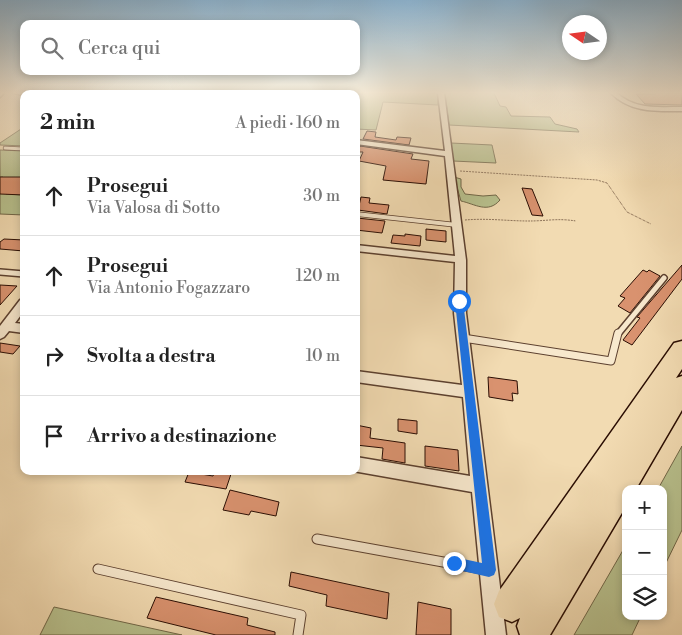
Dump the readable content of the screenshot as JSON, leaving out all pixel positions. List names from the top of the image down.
{
  "north": "left",
  "page": {
    "search": "Cerca qui",
    "heading": ["2 min", "A piedi · 160 m"],
    "list": [
      ["Prosegui", "Via Valosa di Sotto", "30 m"],
      ["Prosegui", "Via Antonio Fogazzaro", "120 m"],
      ["Svolta a destra", "10 m"],
      "Arrivo a destinazione"
    ],
    "map_buttons": ["+", "−"]
  }
}
